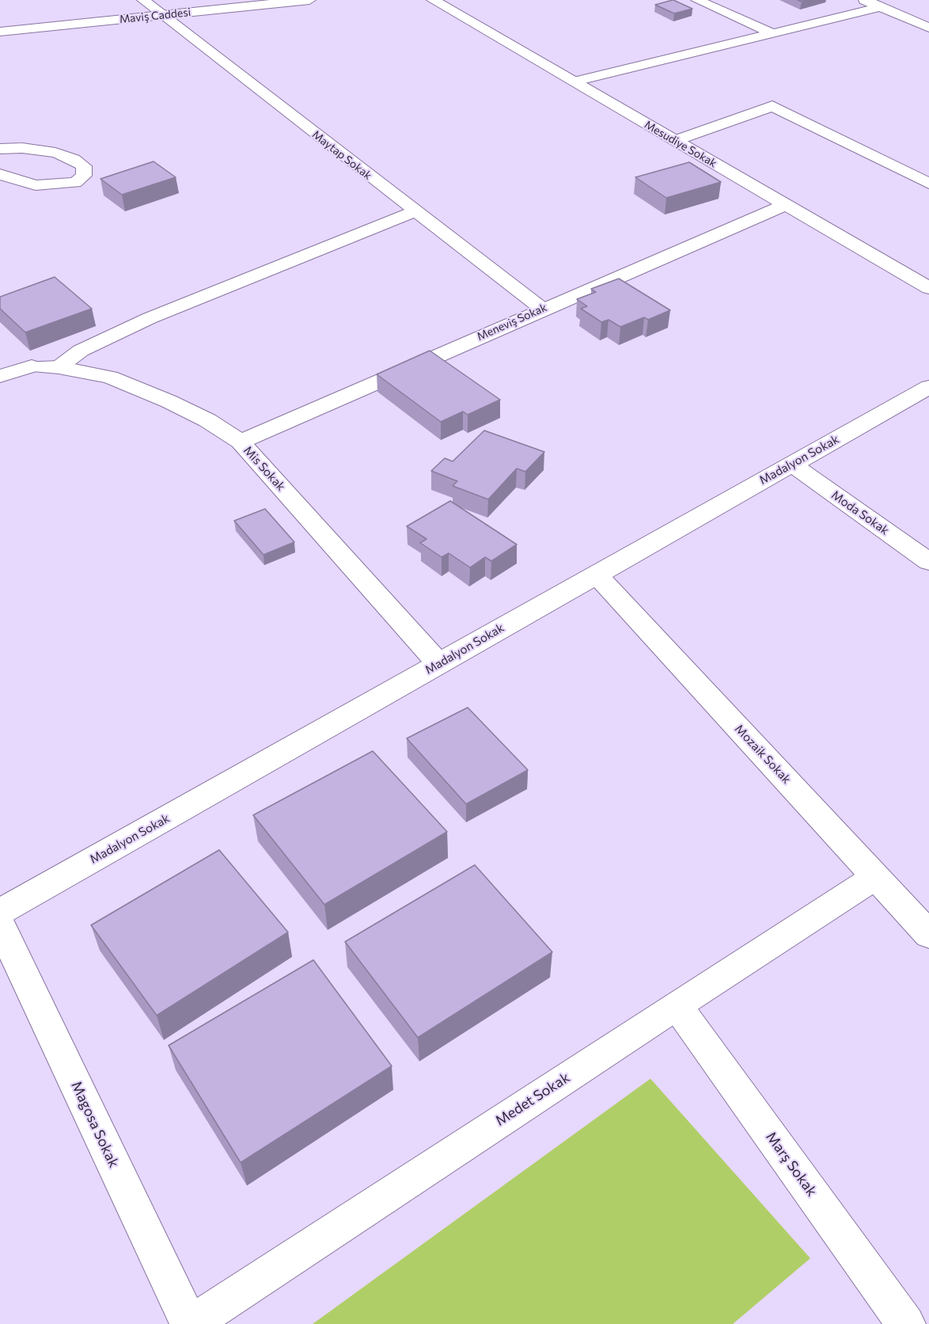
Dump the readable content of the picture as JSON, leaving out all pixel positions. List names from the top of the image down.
{
  "streets": {
    "street": [
      "Maviş Caddesi",
      "Mesudiye Sokak",
      "Meneviş Sokak",
      "Madalyon Sokak",
      "Mis Sokak",
      "Moda Sokak",
      "Mozaik Sokak",
      "Medet Sokak",
      "Magosa Sokak",
      "Marş Sokak"
    ],
    "lane": ["Maytap Sokak"]
  },
  "crossings": [
    ["Maviş Caddesi", "Maytap Sokak"],
    ["Mesudiye Sokak", "Meneviş Sokak"],
    ["Maytap Sokak", "Meneviş Sokak"],
    ["Meneviş Sokak", "Mis Sokak"],
    ["Madalyon Sokak", "Mis Sokak"],
    ["Madalyon Sokak", "Moda Sokak"],
    ["Madalyon Sokak", "Mozaik Sokak"],
    ["Mozaik Sokak", "Medet Sokak"],
    ["Medet Sokak", "Magosa Sokak"],
    ["Medet Sokak", "Marş Sokak"]
  ]
}
